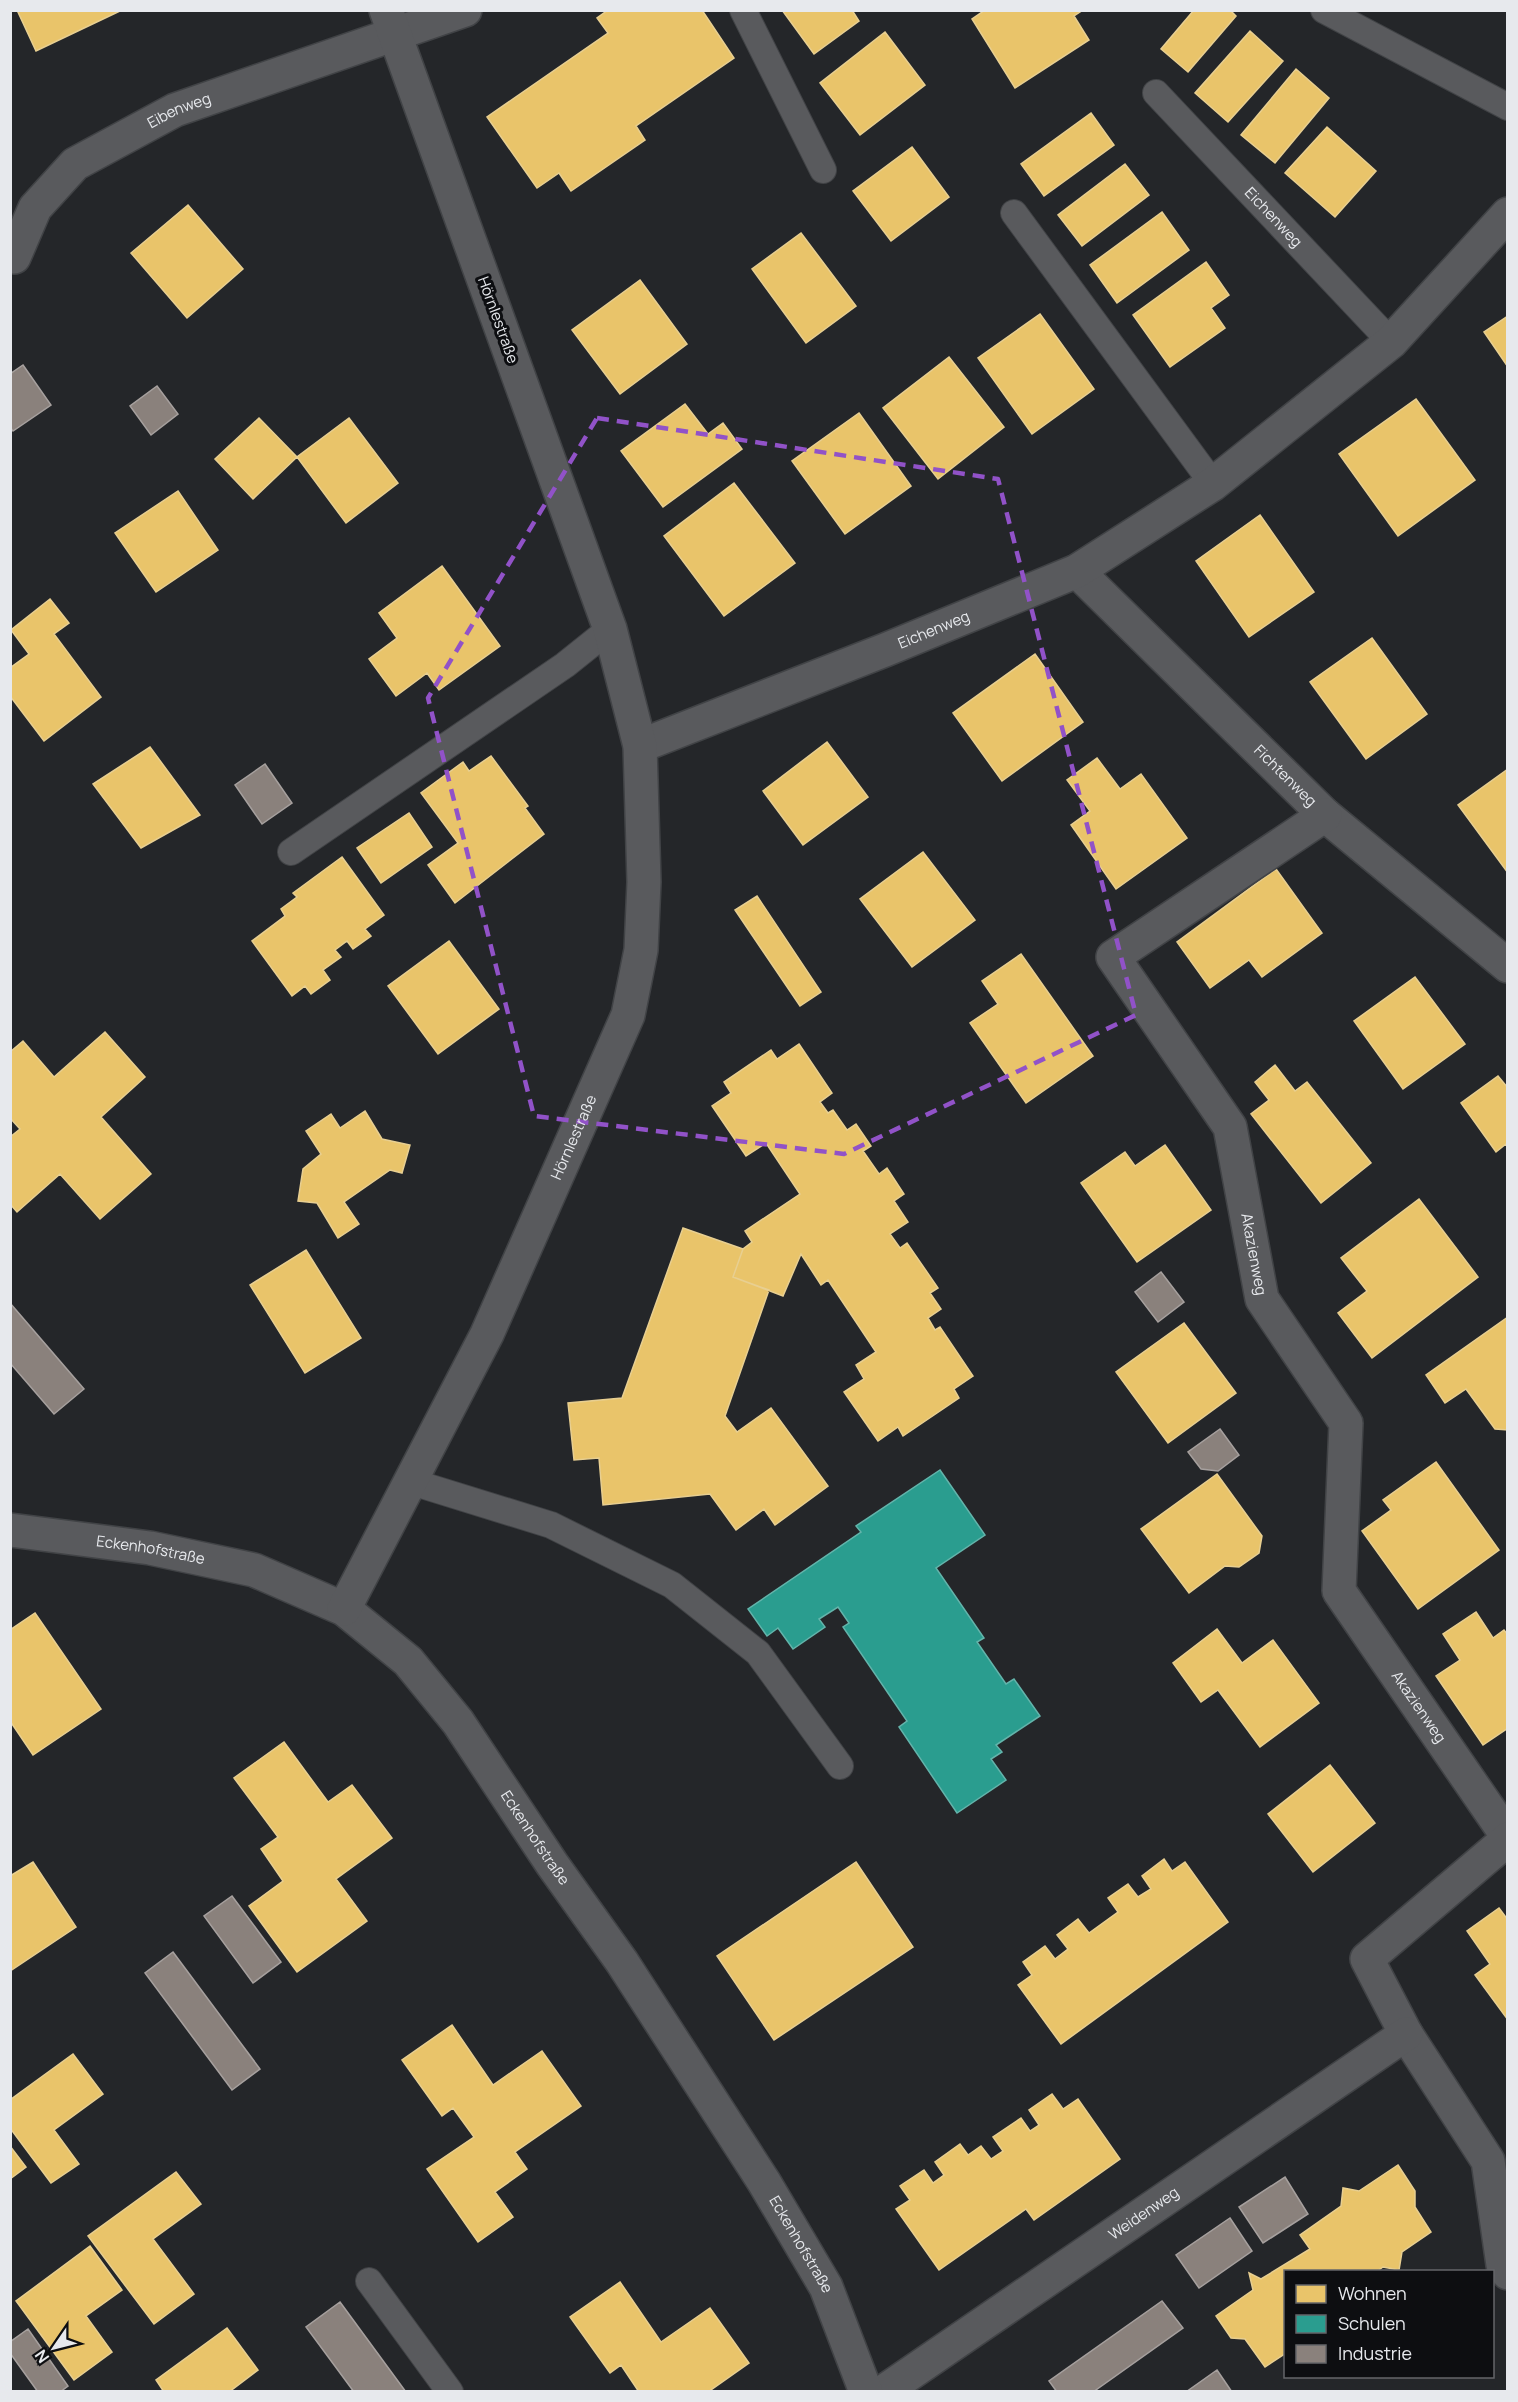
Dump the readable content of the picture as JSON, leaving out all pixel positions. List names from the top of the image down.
{
  "streets": {
    "street": [
      "Eibenweg",
      "Eichenweg",
      "Hörnlestraße",
      "Fichtenweg",
      "Akazienweg",
      "Eckenhofstraße",
      "Weidenweg"
    ]
  },
  "crossings": [
    ["Eibenweg", "Hörnlestraße"],
    ["Eichenweg", "Hörnlestraße"],
    ["Eichenweg", "Fichtenweg"],
    ["Hörnlestraße", "Eckenhofstraße"],
    ["Fichtenweg", "Akazienweg"]
  ],
  "legend": ["Wohnen", "Schulen", "Industrie"],
  "north": "bottom left"
}
